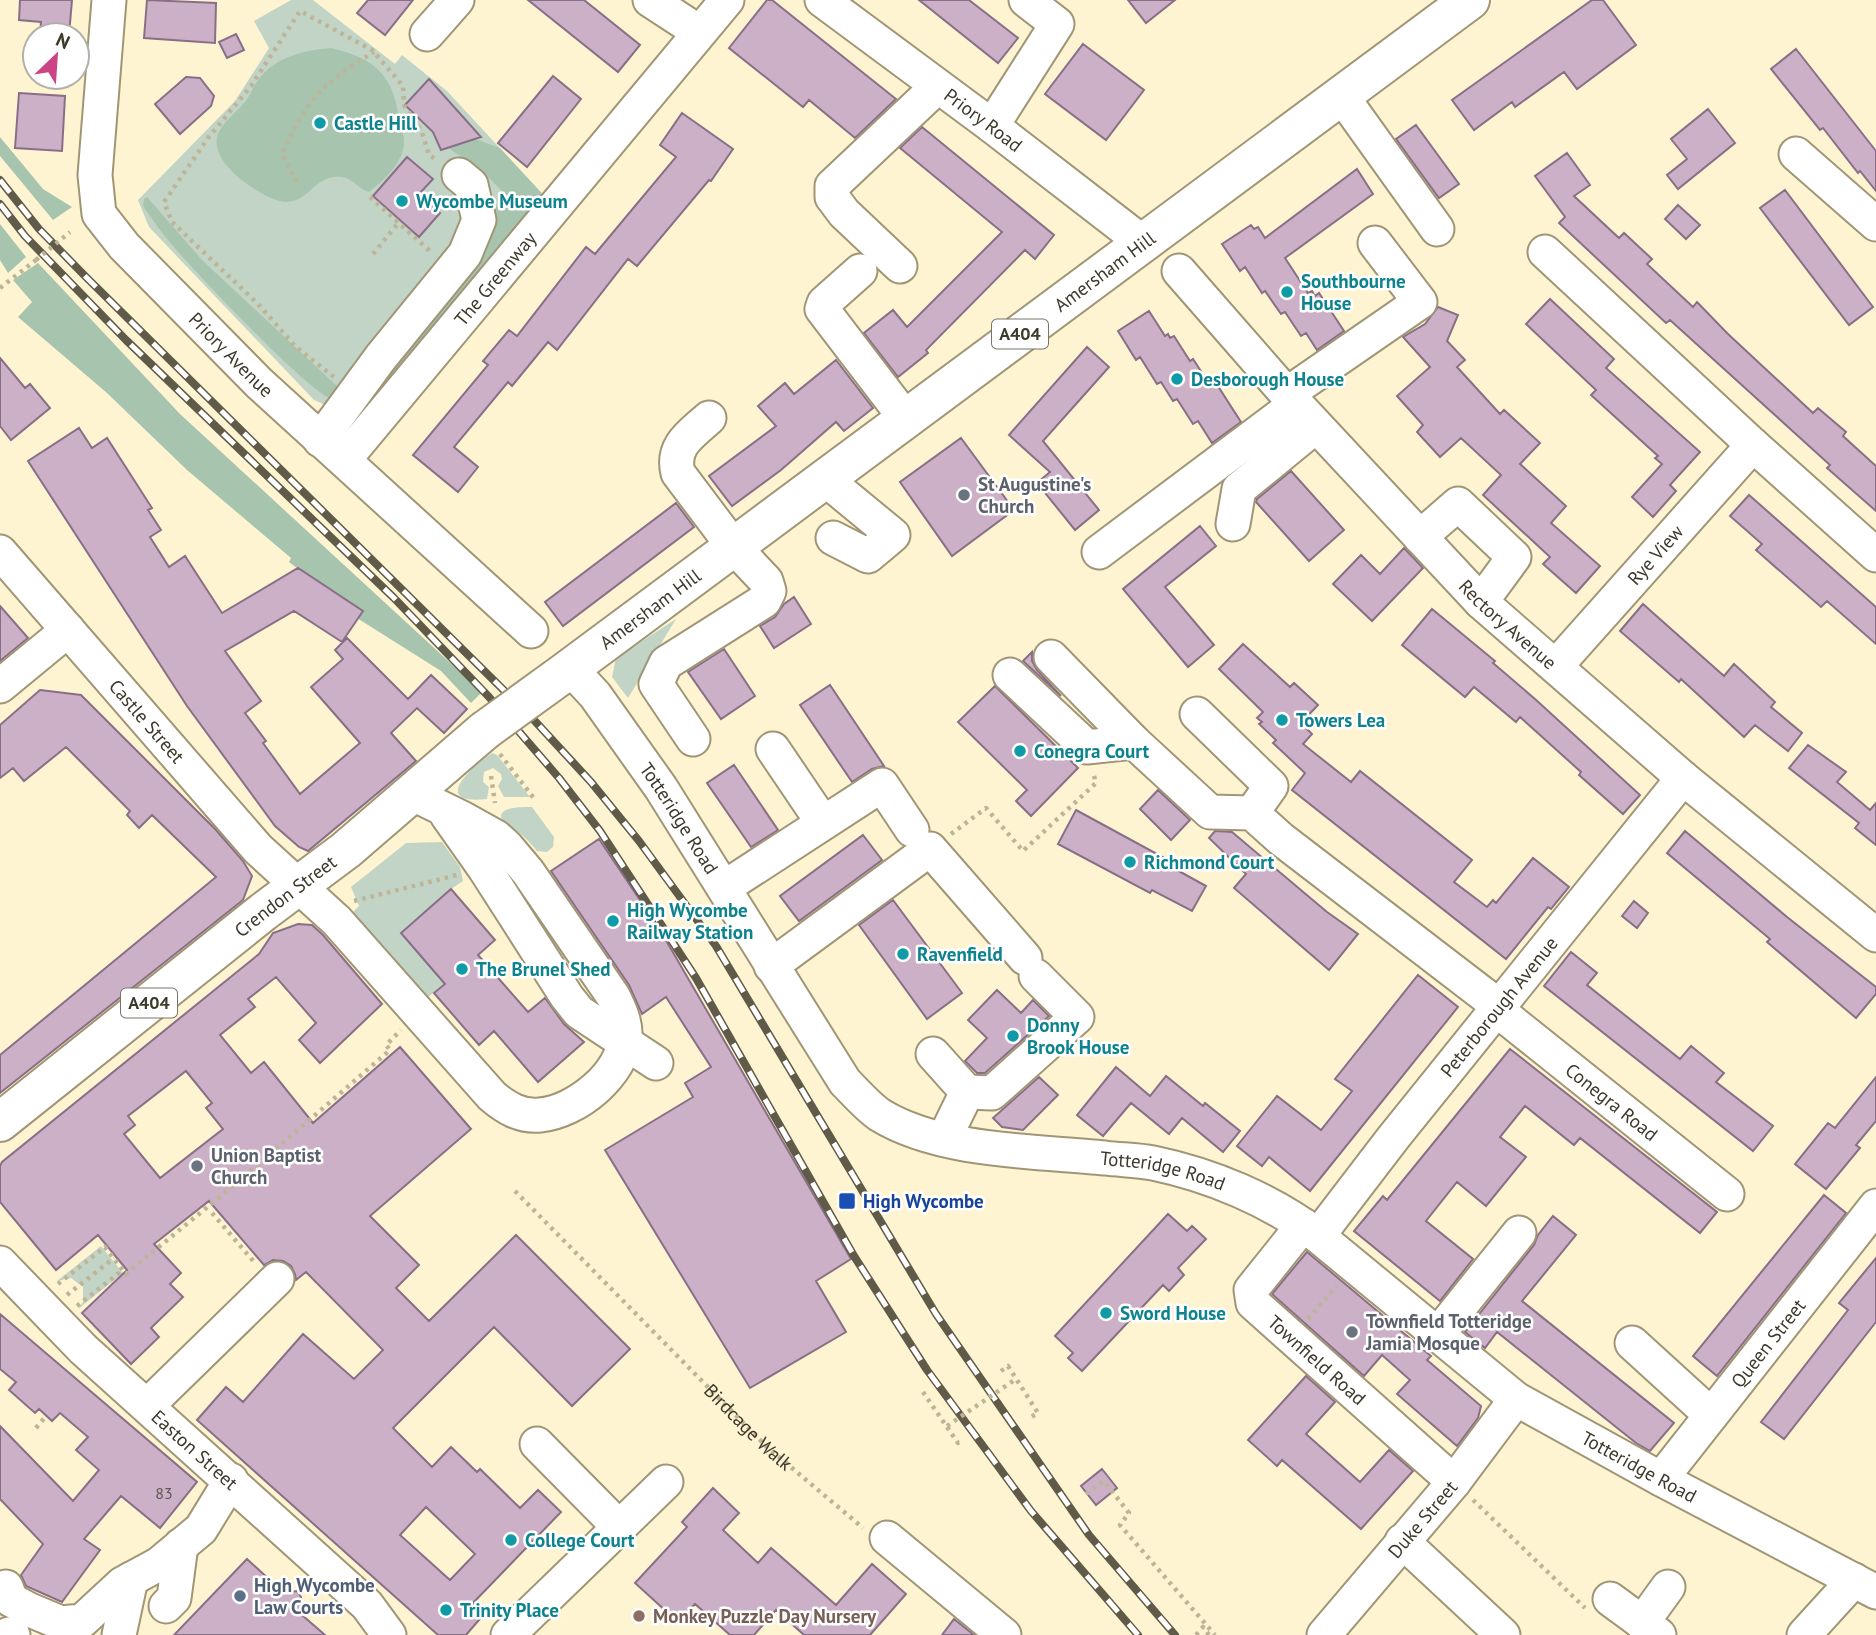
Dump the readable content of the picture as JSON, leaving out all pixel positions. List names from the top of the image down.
{
  "streets": {
    "main road": ["Amersham Hill", "A404", "Crendon Street"],
    "street": [
      "Priory Road",
      "The Greenway",
      "Priory Avenue",
      "Rye View",
      "Rectory Avenue",
      "Castle Street",
      "Totteridge Road",
      "Peterborough Avenue",
      "Conegra Road",
      "Queen Street",
      "Townfield Road",
      "Easton Street",
      "Duke Street"
    ],
    "path": ["Birdcage Walk"]
  },
  "crossings": [
    ["Priory Road", "Amersham Hill"],
    ["Amersham Hill", "Totteridge Road"],
    ["Amersham Hill", "Crendon Street"],
    ["The Greenway", "Priory Avenue"],
    ["Rye View", "Rectory Avenue"],
    ["Rectory Avenue", "Peterborough Avenue"],
    ["Castle Street", "Crendon Street"],
    ["Totteridge Road", "Crendon Street"],
    ["Totteridge Road", "Peterborough Avenue"],
    ["Totteridge Road", "Queen Street"],
    ["Totteridge Road", "Townfield Road"],
    ["Totteridge Road", "Duke Street"],
    ["Peterborough Avenue", "Conegra Road"],
    ["Peterborough Avenue", "Townfield Road"],
    ["Townfield Road", "Duke Street"]
  ],
  "places": {
    "other": [
      "Castle Hill",
      "Wycombe Museum",
      "Southbourne House",
      "Desborough House",
      "St Augustine's Church",
      "Towers Lea",
      "Conegra Court",
      "Richmond Court",
      "High Wycombe Railway Station",
      "Ravenfield",
      "The Brunel Shed",
      "Donny Brook House",
      "Union Baptist Church",
      "Sword House",
      "Townfield Totteridge Jamia Mosque",
      "College Court",
      "High Wycombe Law Courts",
      "Trinity Place",
      "Monkey Puzzle Day Nursery"
    ],
    "transit": ["High Wycombe"]
  },
  "house_numbers": ["83"],
  "north": "top right"
}
